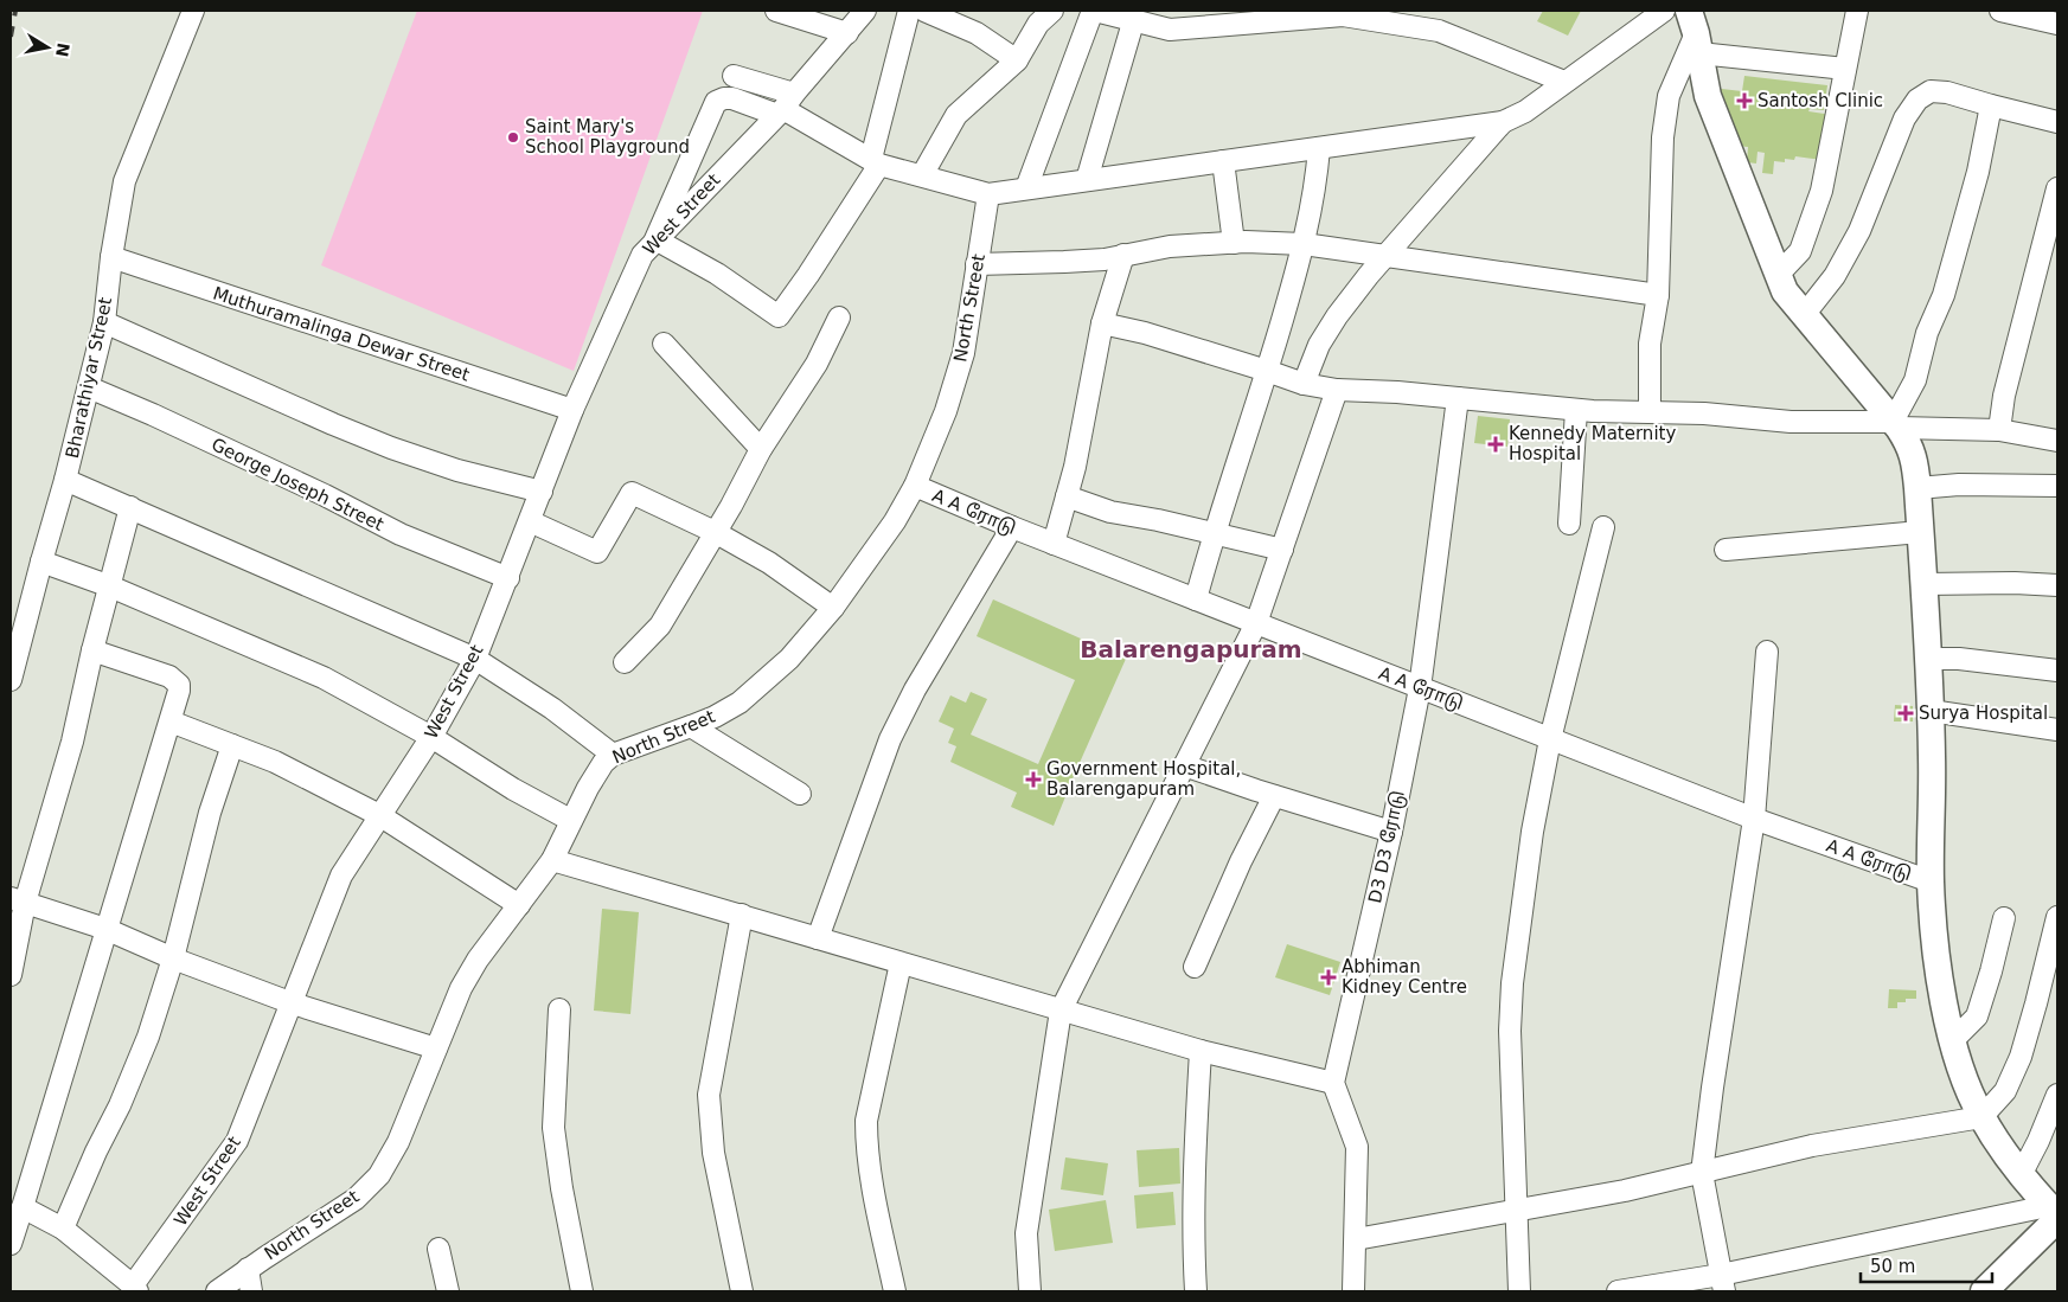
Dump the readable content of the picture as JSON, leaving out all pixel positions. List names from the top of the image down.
{
  "streets": {
    "street": [
      "West Street",
      "North Street",
      "Muthuramalinga Dewar Street",
      "Bharathiyar Street",
      "George Joseph Street",
      "A A ரோடு",
      "D3 D3 ரோடு"
    ]
  },
  "crossings": [
    ["West Street", "Muthuramalinga Dewar Street"],
    ["West Street", "George Joseph Street"],
    ["North Street", "A A ரோடு"],
    ["Muthuramalinga Dewar Street", "Bharathiyar Street"],
    ["Bharathiyar Street", "George Joseph Street"],
    ["A A ரோடு", "D3 D3 ரோடு"]
  ],
  "districts": ["Balarengapuram"],
  "places": {
    "health": [
      "Santosh Clinic",
      "Kennedy Maternity Hospital",
      "Surya Hospital",
      "Government Hospital, Balarengapuram",
      "Abhiman Kidney Centre"
    ],
    "other": ["Saint Mary's School Playground"]
  },
  "scale_bar": "50 m",
  "north": "right"
}
